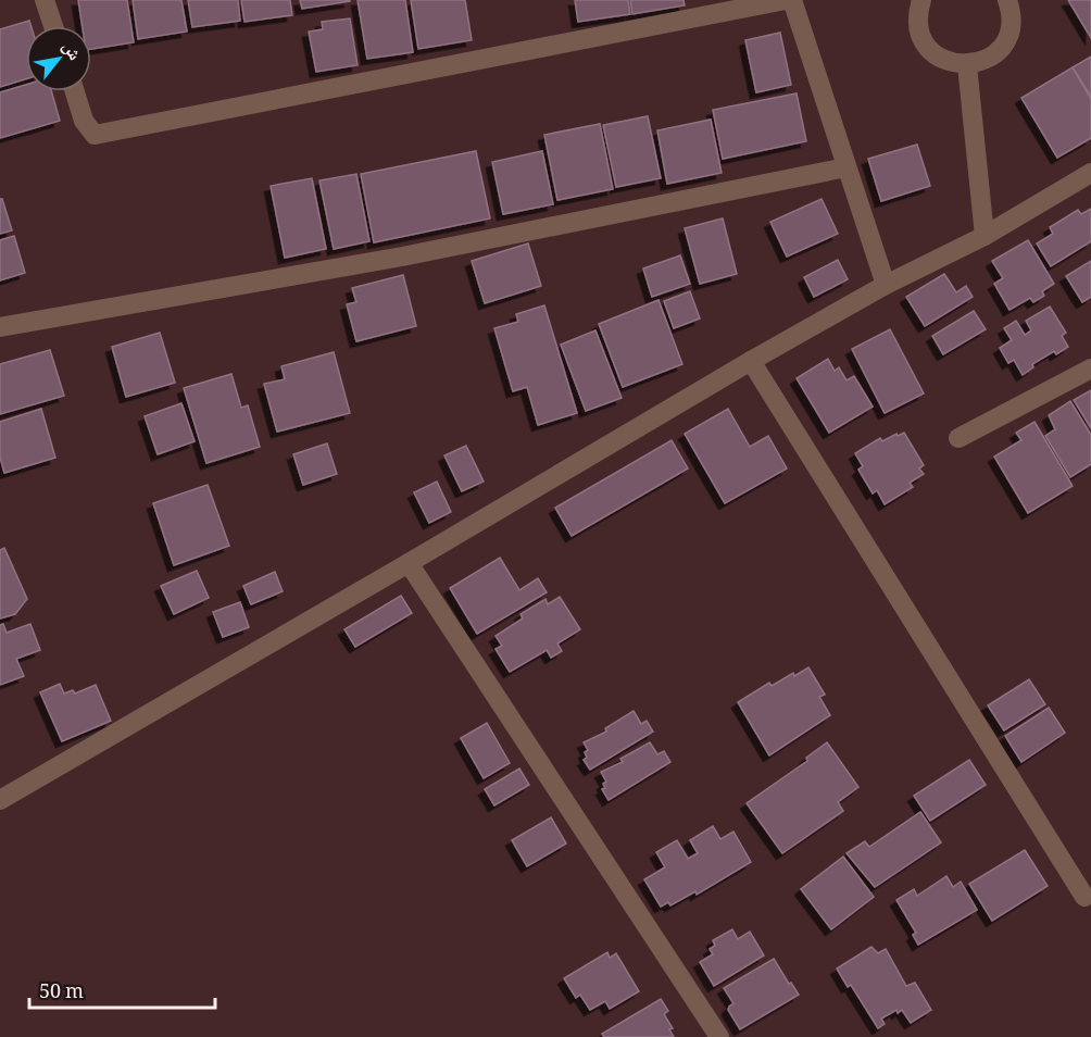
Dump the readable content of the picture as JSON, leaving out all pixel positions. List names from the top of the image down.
{
  "scale_bar": "50 m",
  "north": "top right"
}
